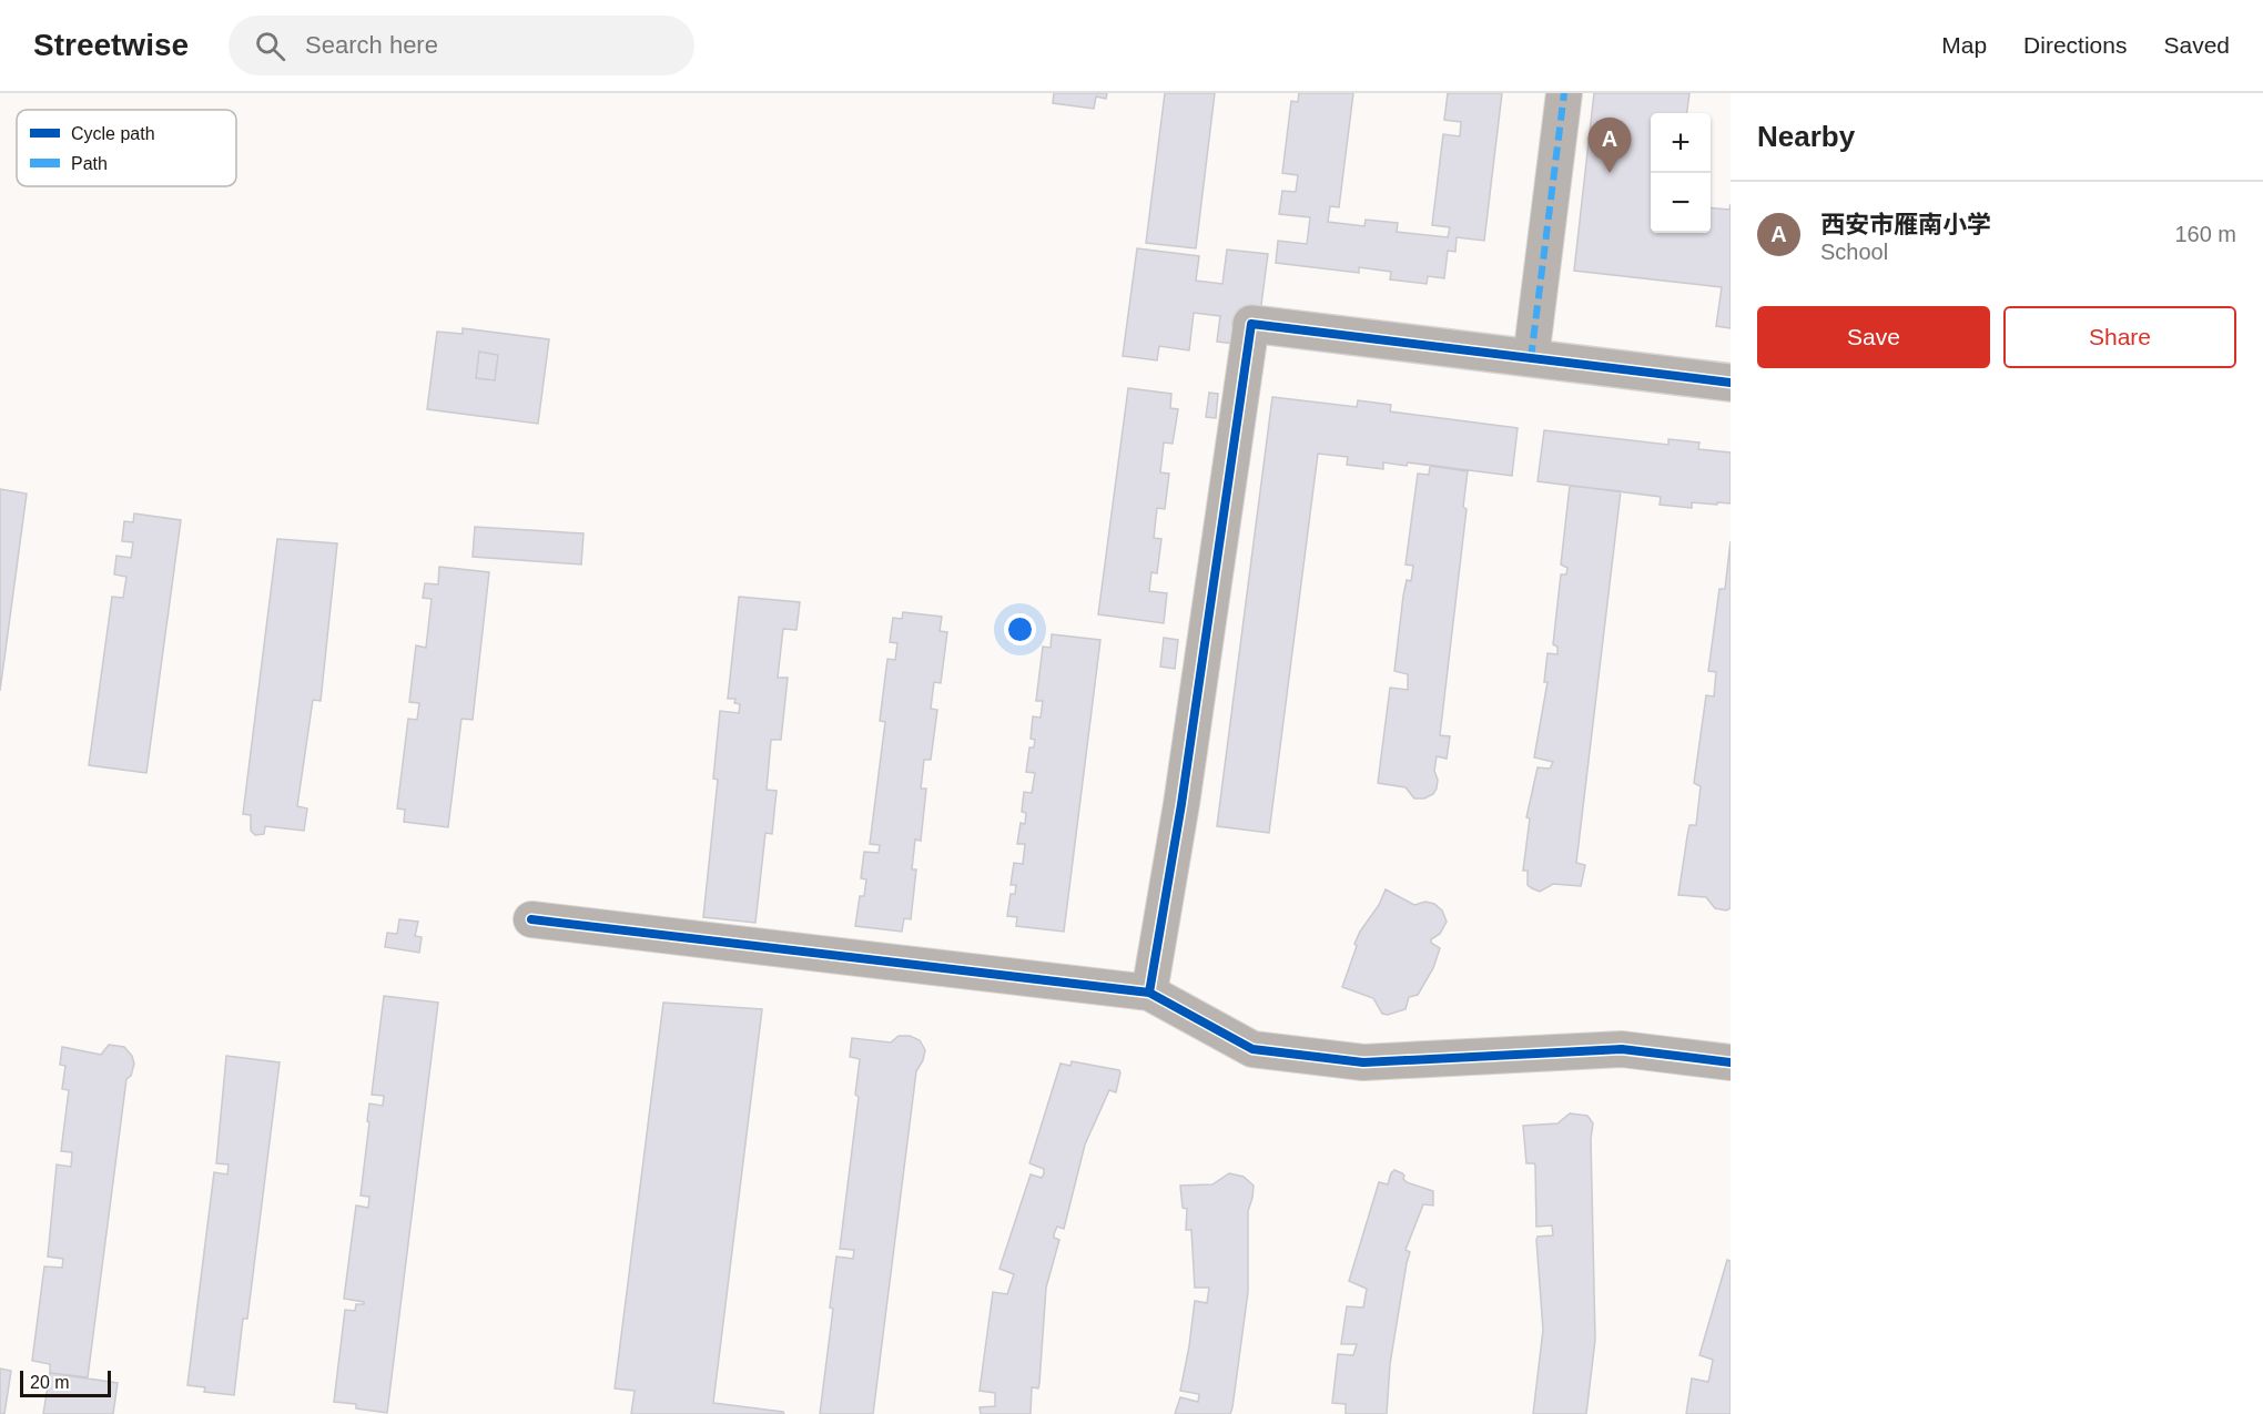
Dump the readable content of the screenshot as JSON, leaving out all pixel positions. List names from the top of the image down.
{
  "legend": ["Cycle path", "Path"],
  "scale_bar": "20 m",
  "page": {
    "header": "Streetwise",
    "search": "Search here",
    "nav": ["Map", "Directions", "Saved"],
    "heading": "Nearby",
    "map_buttons": ["+", "−"],
    "pins": "A",
    "list": [
      {
        "mark": "A",
        "name": "西安市雁南小学",
        "note": "School",
        "value": "160 m"
      }
    ],
    "buttons": ["Save", "Share"],
    "scale": "20 m"
  }
}
